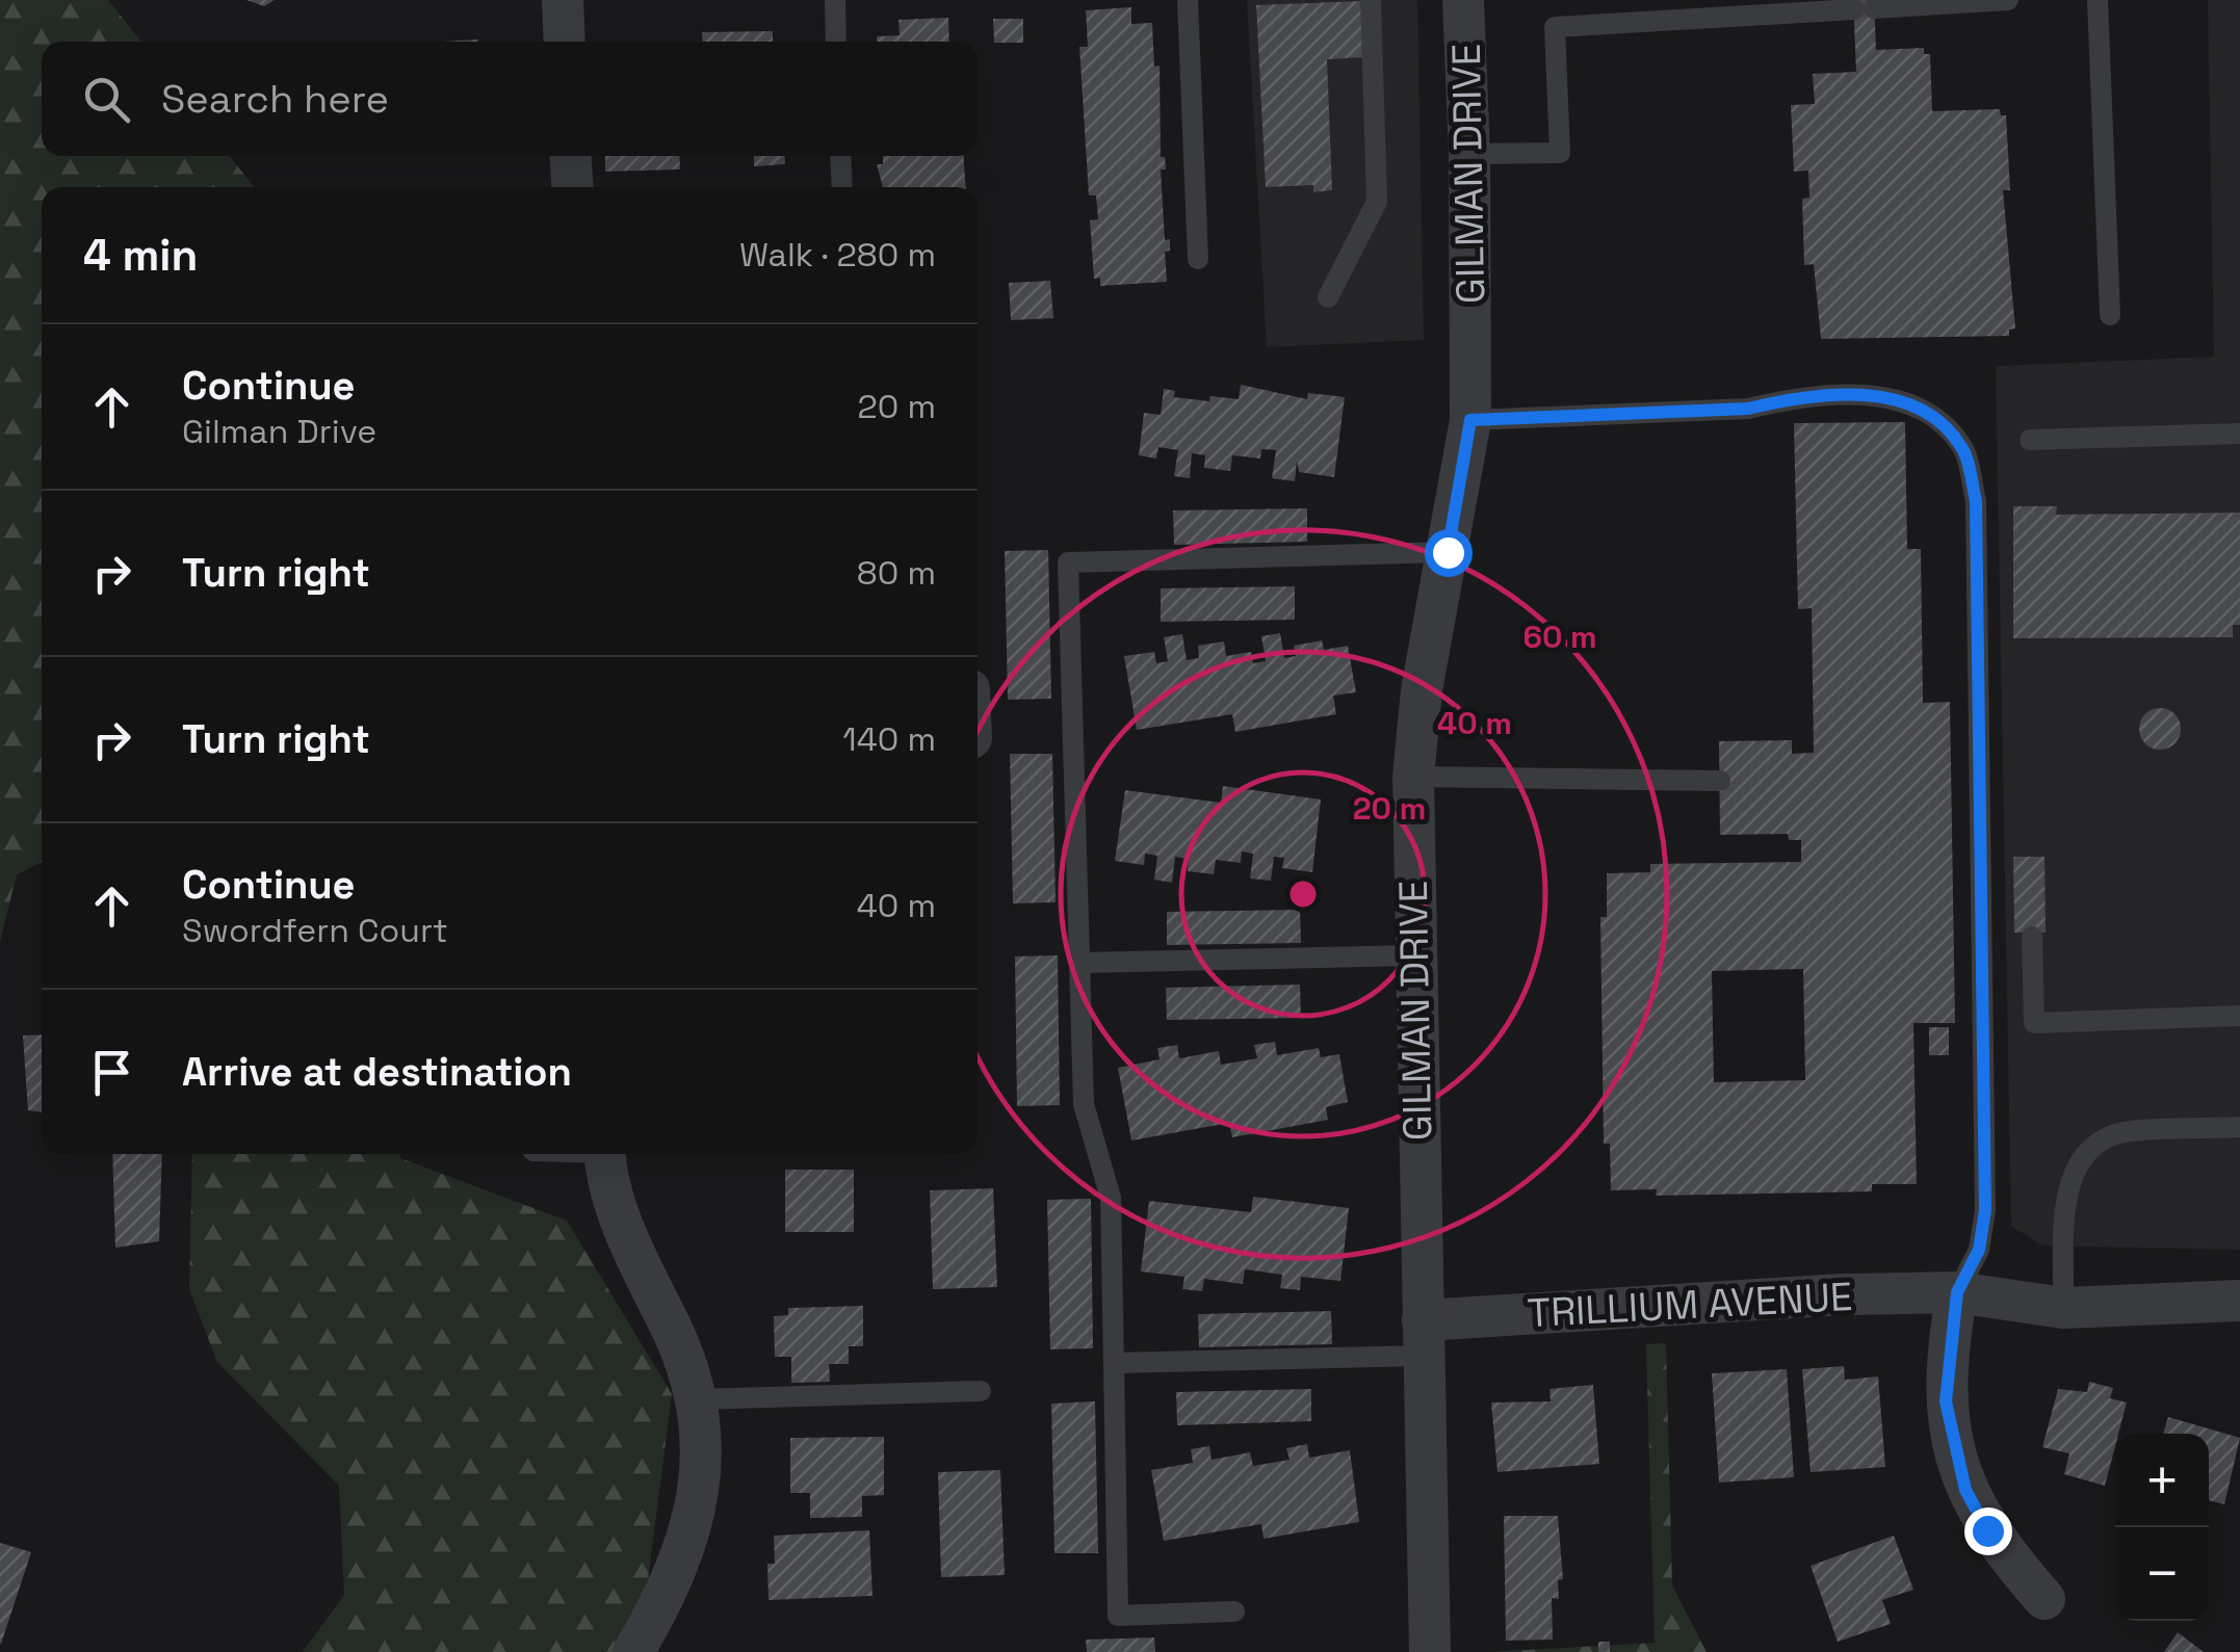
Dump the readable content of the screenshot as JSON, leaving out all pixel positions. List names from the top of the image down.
{
  "streets": {
    "street": ["GILMAN DRIVE", "TRILLIUM AVENUE"]
  },
  "crossings": [
    ["GILMAN DRIVE", "TRILLIUM AVENUE"]
  ],
  "page": {
    "search": "Search here",
    "heading": ["4 min", "Walk · 280 m"],
    "list": [
      ["Continue", "Gilman Drive", "20 m"],
      ["Turn right", "80 m"],
      ["Turn right", "140 m"],
      ["Continue", "Swordfern Court", "40 m"],
      "Arrive at destination"
    ],
    "map_buttons": ["+", "−"]
  },
  "rings": ["60 m", "40 m", "20 m"]
}
